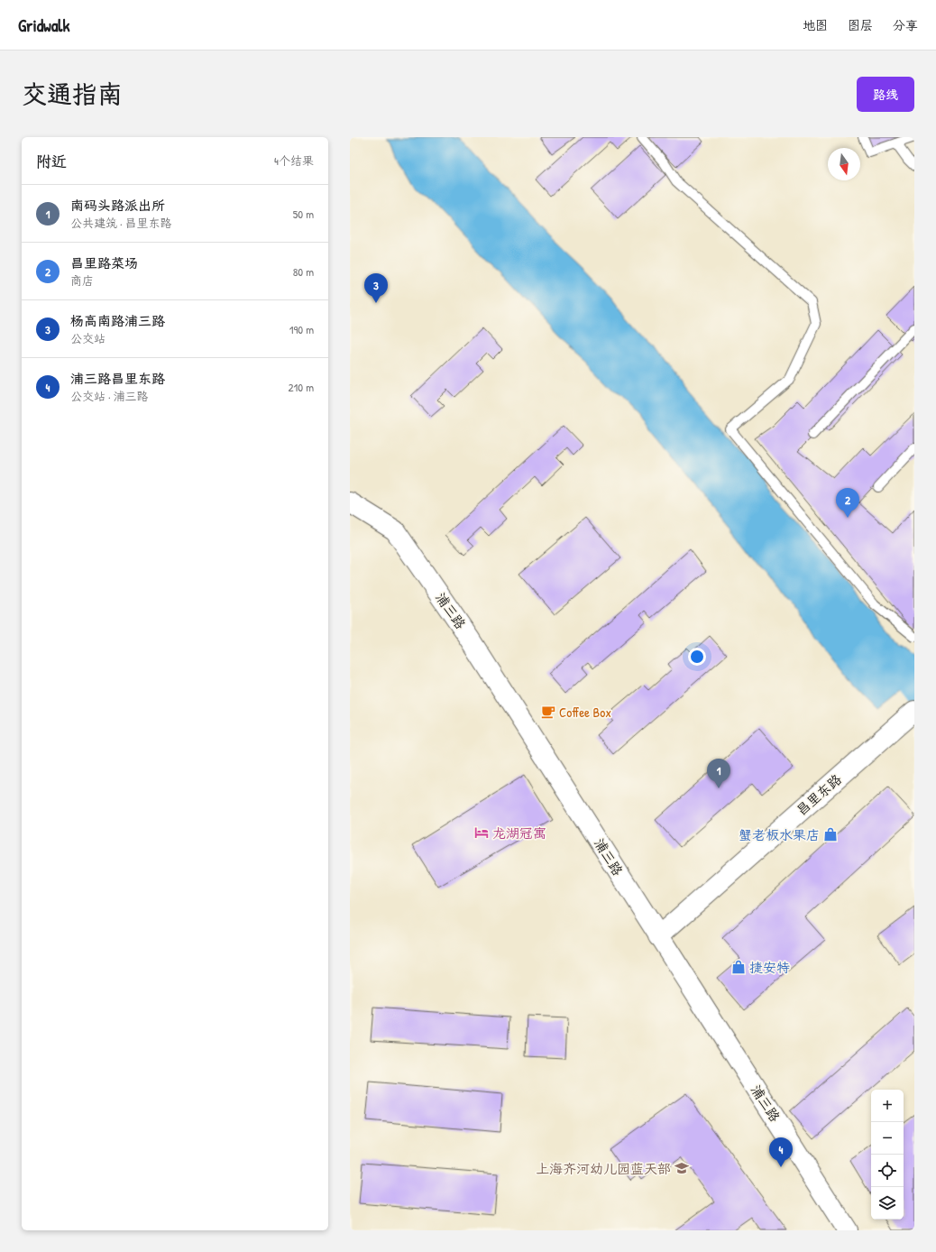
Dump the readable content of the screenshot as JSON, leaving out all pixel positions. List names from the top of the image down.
{
  "streets": {
    "street": ["浦三路", "昌里东路"]
  },
  "crossings": [
    ["浦三路", "昌里东路"]
  ],
  "places": {
    "cafe": ["Coffee Box"],
    "hotel": ["龙湖冠寓"],
    "shop": ["蟹老板水果店", "捷安特"],
    "school or university": ["上海齐河幼儿园蓝天部"]
  },
  "north": "bottom",
  "page": {
    "header": "Gridwalk",
    "nav": ["地图", "图层", "分享"],
    "title": "交通指南",
    "buttons": "路线",
    "heading": ["附近", "4个结果"],
    "list": [
      {
        "mark": "1",
        "name": "南码头路派出所",
        "note": "公共建筑 · 昌里东路",
        "value": "50 m"
      },
      {
        "mark": "2",
        "name": "昌里路菜场",
        "note": "商店",
        "value": "80 m"
      },
      {
        "mark": "3",
        "name": "杨高南路浦三路",
        "note": "公交站",
        "value": "190 m"
      },
      {
        "mark": "4",
        "name": "浦三路昌里东路",
        "note": "公交站 · 浦三路",
        "value": "210 m"
      }
    ],
    "pins": [
      "3",
      "2",
      "1",
      "4"
    ],
    "map_buttons": ["+", "−"]
  }
}
